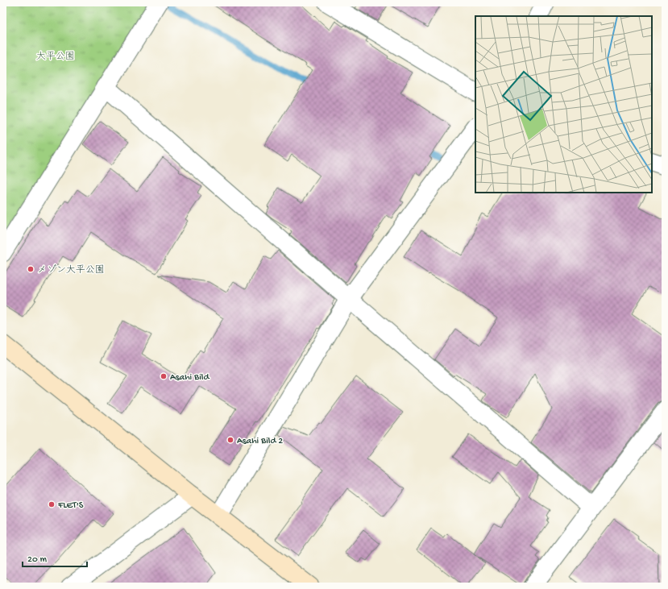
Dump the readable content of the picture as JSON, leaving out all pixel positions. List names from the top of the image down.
{
  "parks": ["大平公園"],
  "places": [
    "メゾン大平公園",
    "Asahi Bild",
    "Asahi Bild 2",
    "FLET'S"
  ],
  "scale_bar": "20 m"
}
